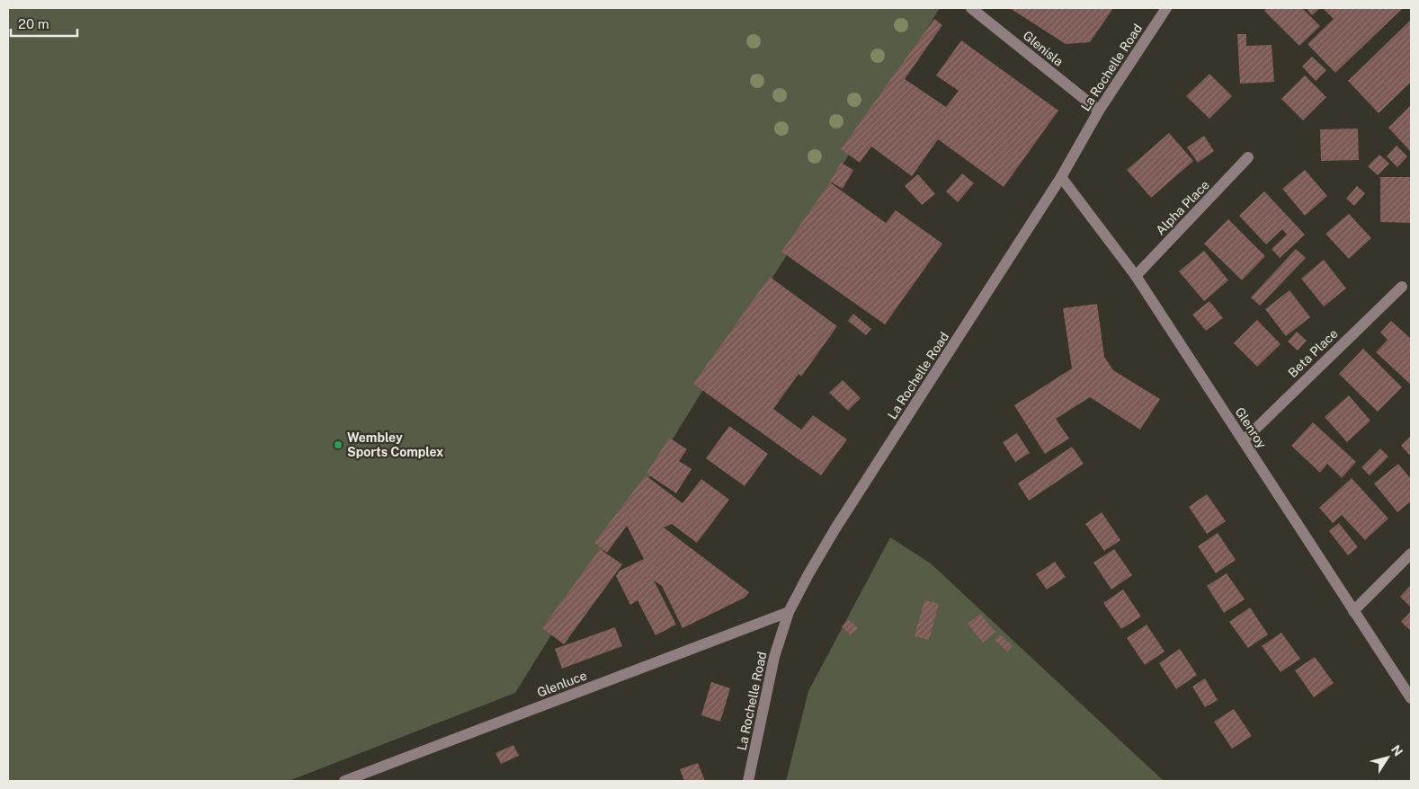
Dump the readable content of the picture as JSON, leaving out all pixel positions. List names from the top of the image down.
{
  "streets": {
    "street": [
      "Glenisla",
      "La Rochelle Road",
      "Alpha Place",
      "Beta Place",
      "Glenroy",
      "Glenluce"
    ]
  },
  "crossings": [
    ["Glenisla", "La Rochelle Road"],
    ["La Rochelle Road", "Glenroy"],
    ["La Rochelle Road", "Glenluce"],
    ["Alpha Place", "Glenroy"],
    ["Beta Place", "Glenroy"]
  ],
  "places": ["Wembley Sports Complex"],
  "scale_bar": "20 m",
  "north": "top right"
}
